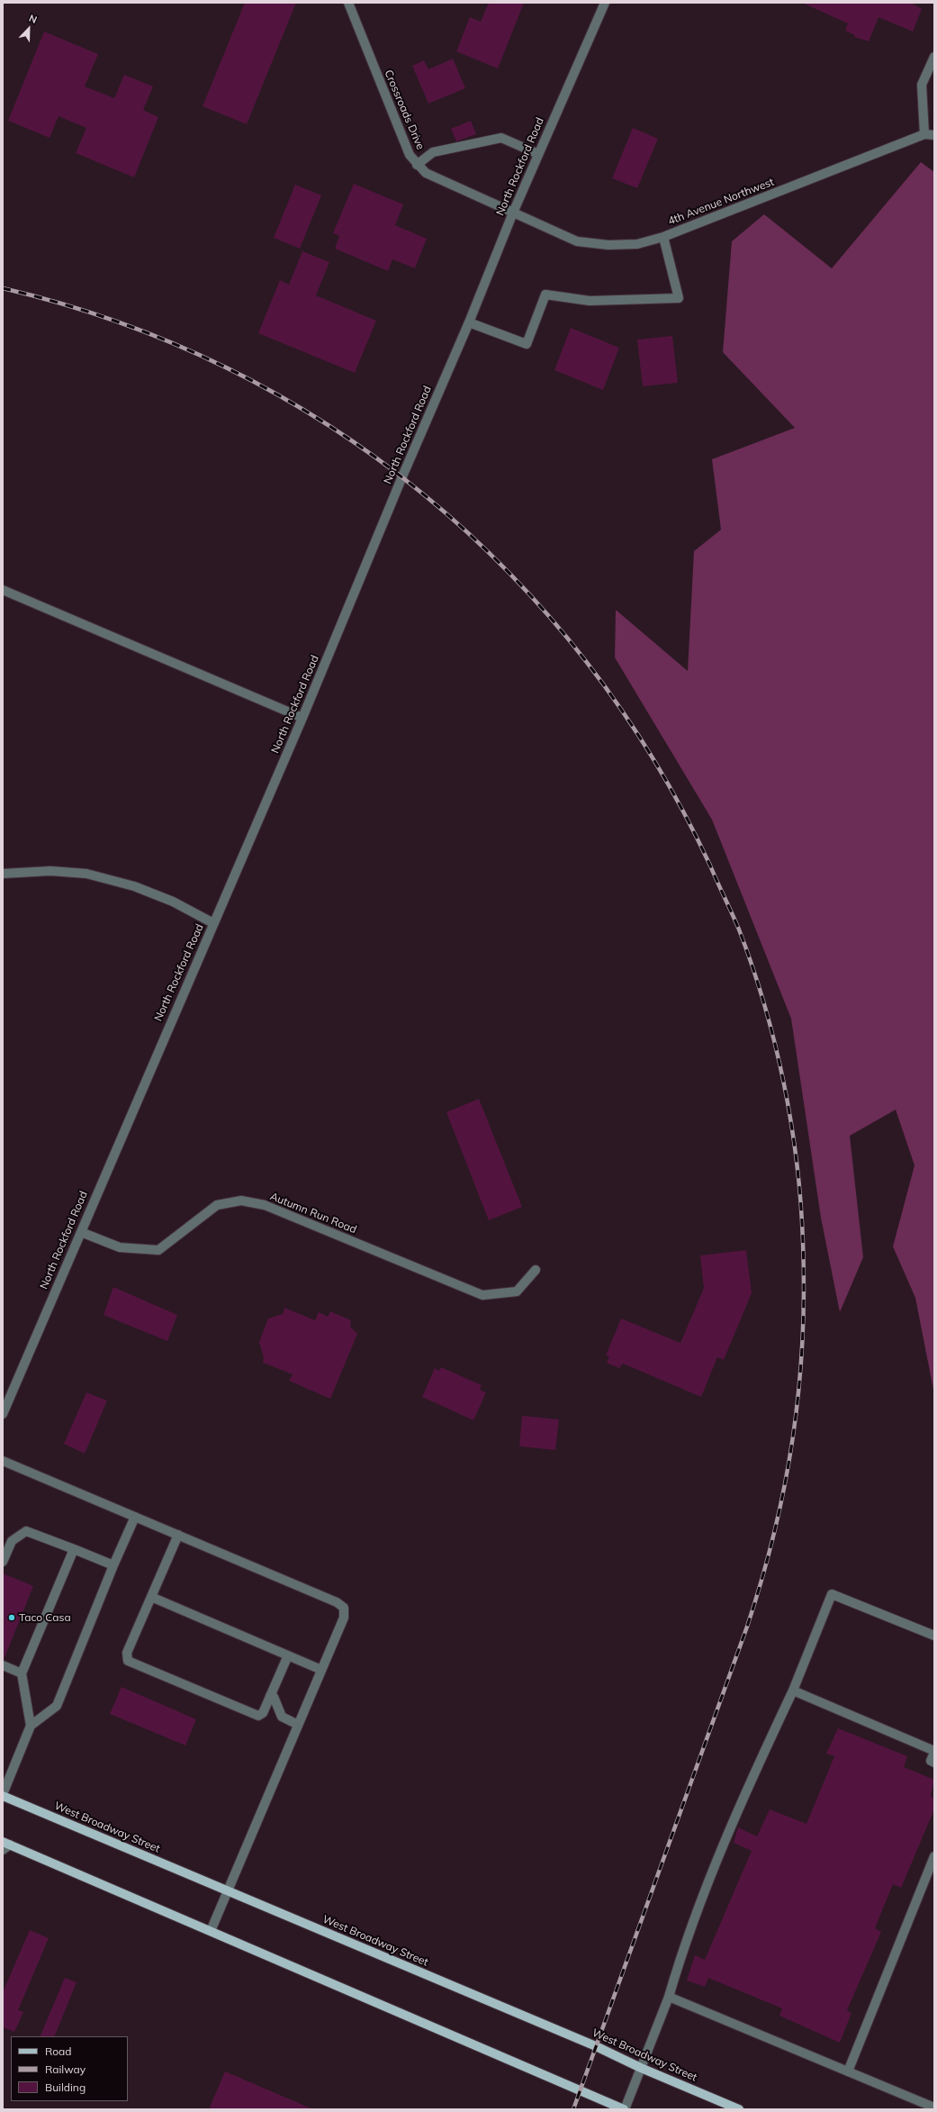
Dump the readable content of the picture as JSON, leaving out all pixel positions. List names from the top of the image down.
{
  "streets": {
    "main road": ["West Broadway Street"],
    "street": [
      "Crossroads Drive",
      "North Rockford Road",
      "4th Avenue Northwest",
      "Autumn Run Road"
    ]
  },
  "crossings": [
    ["Crossroads Drive", "North Rockford Road"],
    ["Crossroads Drive", "4th Avenue Northwest"],
    ["North Rockford Road", "4th Avenue Northwest"],
    ["North Rockford Road", "Autumn Run Road"]
  ],
  "places": ["Taco Casa"],
  "legend": ["Road", "Railway", "Building"],
  "north": "top right"
}
